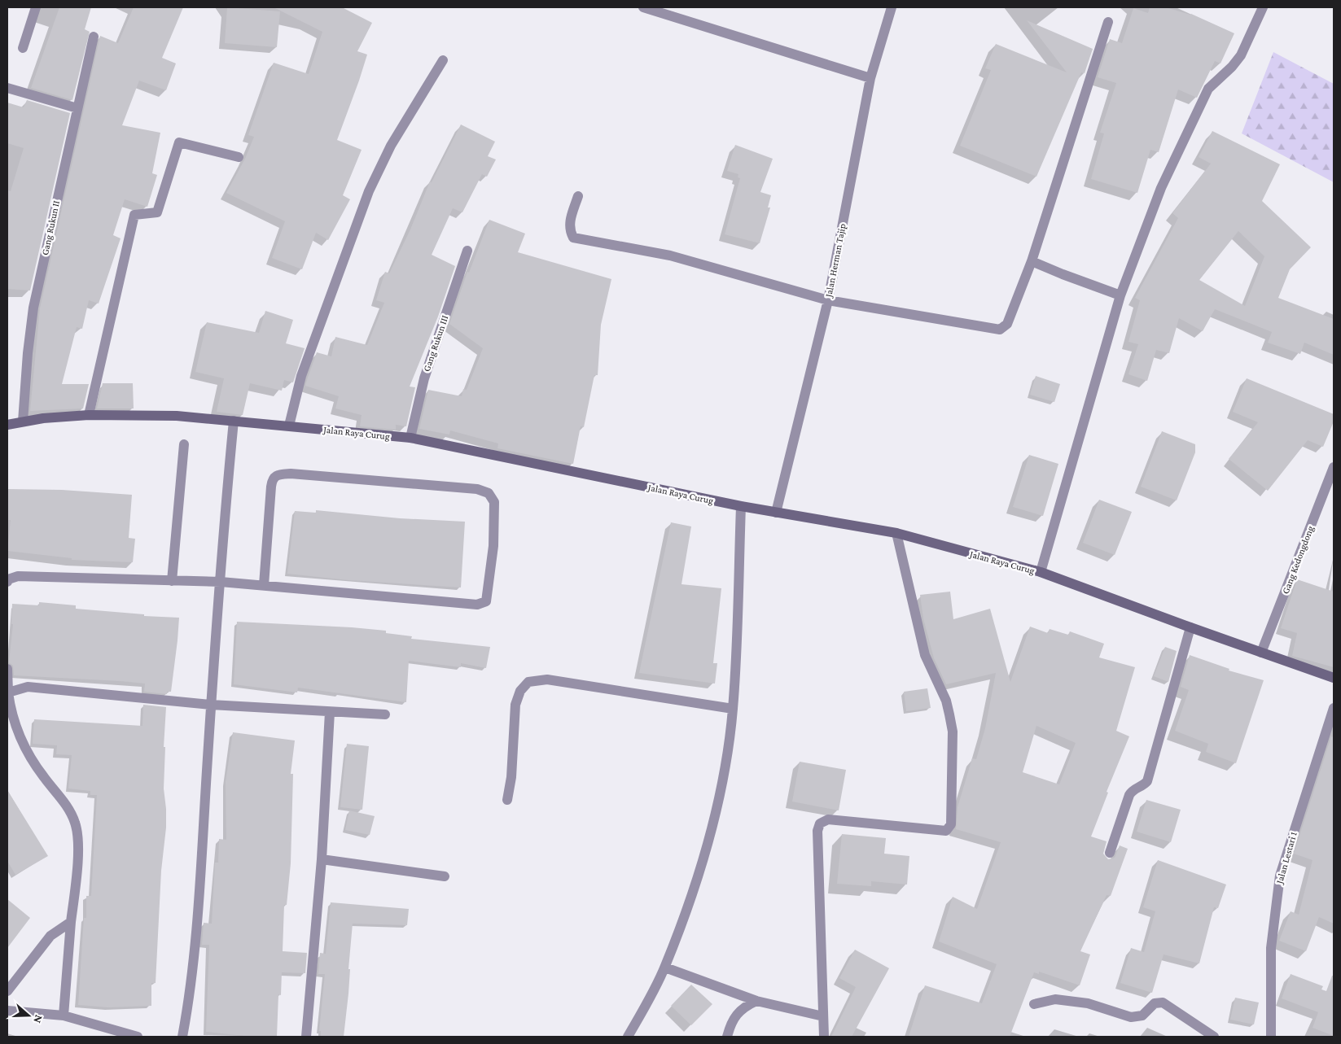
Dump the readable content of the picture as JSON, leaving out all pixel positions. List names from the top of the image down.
{
  "streets": {
    "main road": ["Jalan Raya Curug"],
    "street": [
      "Gang Rukun II",
      "Jalan Herman Tajip",
      "Gang Rukun III",
      "Gang Kedongdong",
      "Jalan Lestari 1"
    ]
  },
  "crossings": [
    ["Gang Rukun II", "Jalan Raya Curug"],
    ["Jalan Herman Tajip", "Jalan Raya Curug"],
    ["Gang Rukun III", "Jalan Raya Curug"],
    ["Jalan Raya Curug", "Gang Kedongdong"]
  ],
  "north": "right"
}
